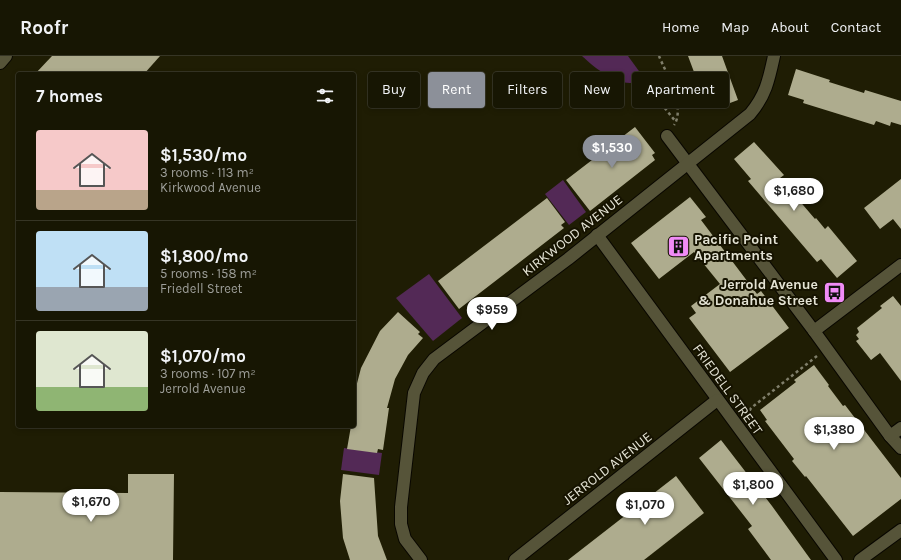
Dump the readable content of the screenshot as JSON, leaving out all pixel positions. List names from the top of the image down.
{
  "streets": {
    "street": ["KIRKWOOD AVENUE", "FRIEDELL STREET", "JERROLD AVENUE"]
  },
  "crossings": [
    ["KIRKWOOD AVENUE", "FRIEDELL STREET"],
    ["FRIEDELL STREET", "JERROLD AVENUE"]
  ],
  "places": {
    "building": ["Pacific Point Apartments"],
    "bus stop": ["Jerrold Avenue & Donahue Street"]
  },
  "page": {
    "header": "Roofr",
    "nav": [
      "Home",
      "Map",
      "About",
      "Contact"
    ],
    "chip": [
      "Buy",
      "Rent",
      "Filters",
      "New",
      "Apartment"
    ],
    "heading": "7 homes",
    "list": [
      {
        "name": "$1,530/mo",
        "note": "3 rooms · 113 m² · Kirkwood Avenue"
      },
      {
        "name": "$1,800/mo",
        "note": "5 rooms · 158 m² · Friedell Street"
      },
      {
        "name": "$1,070/mo",
        "note": "3 rooms · 107 m² · Jerrold Avenue"
      }
    ],
    "price": [
      "$1,530",
      "$1,680",
      "$959",
      "$1,380",
      "$1,800",
      "$1,670",
      "$1,070"
    ]
  }
}
